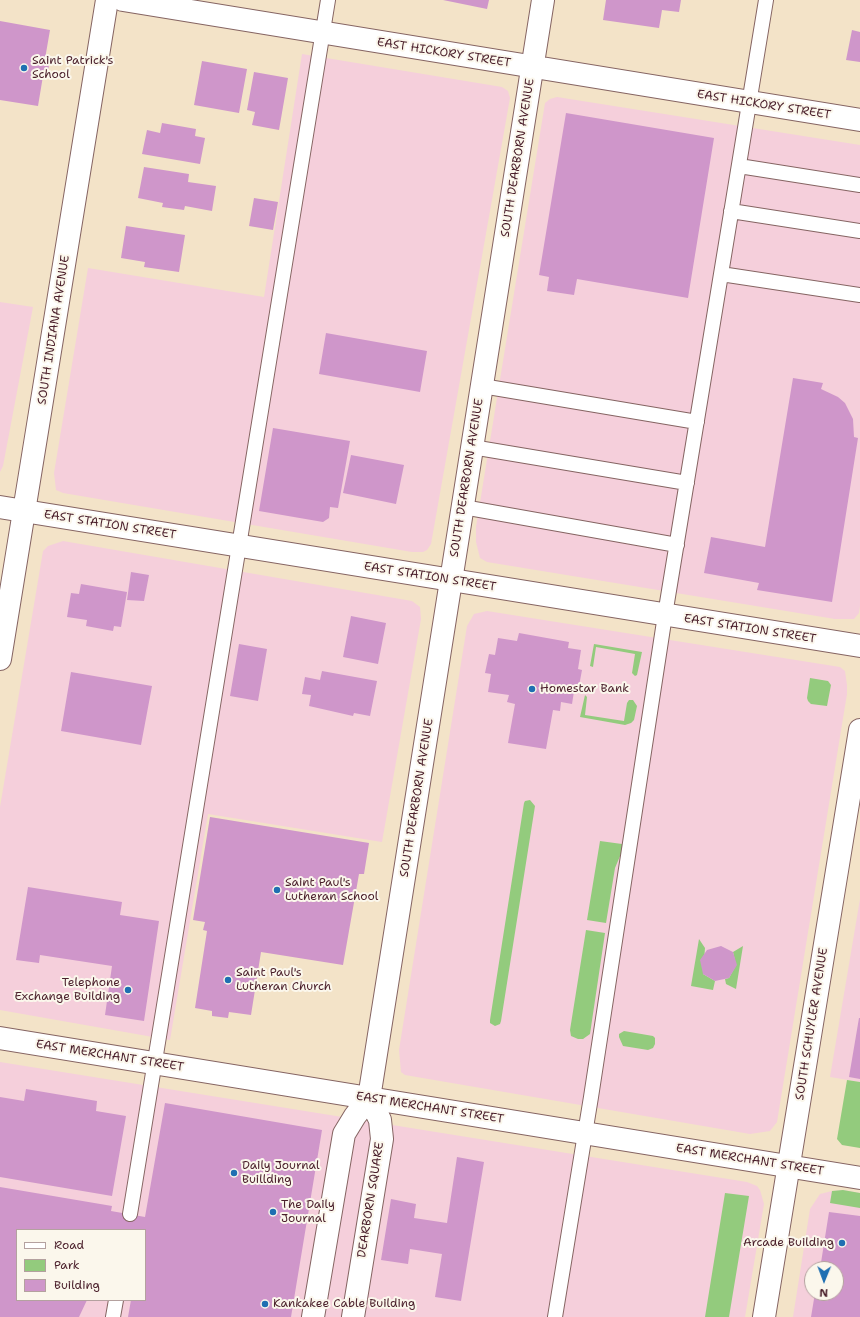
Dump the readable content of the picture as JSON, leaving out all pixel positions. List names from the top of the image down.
{
  "streets": {
    "street": [
      "EAST HICKORY STREET",
      "SOUTH DEARBORN AVENUE",
      "SOUTH INDIANA AVENUE",
      "EAST STATION STREET",
      "SOUTH SCHUYLER AVENUE",
      "EAST MERCHANT STREET",
      "DEARBORN SQUARE"
    ]
  },
  "crossings": [
    ["EAST HICKORY STREET", "SOUTH DEARBORN AVENUE"],
    ["SOUTH DEARBORN AVENUE", "EAST STATION STREET"],
    ["SOUTH DEARBORN AVENUE", "EAST MERCHANT STREET"],
    ["SOUTH DEARBORN AVENUE", "DEARBORN SQUARE"],
    ["SOUTH INDIANA AVENUE", "EAST STATION STREET"],
    ["SOUTH SCHUYLER AVENUE", "EAST MERCHANT STREET"],
    ["EAST MERCHANT STREET", "DEARBORN SQUARE"]
  ],
  "places": [
    "Saint Patrick's School",
    "Homestar Bank",
    "Saint Paul's Lutheran School",
    "Saint Paul's Lutheran Church",
    "Telephone Exchange Building",
    "Daily Journal Buillding",
    "The Daily Journal",
    "Arcade Building",
    "Kankakee Cable Building"
  ],
  "legend": ["Road", "Park", "Building"],
  "north": "bottom"
}
